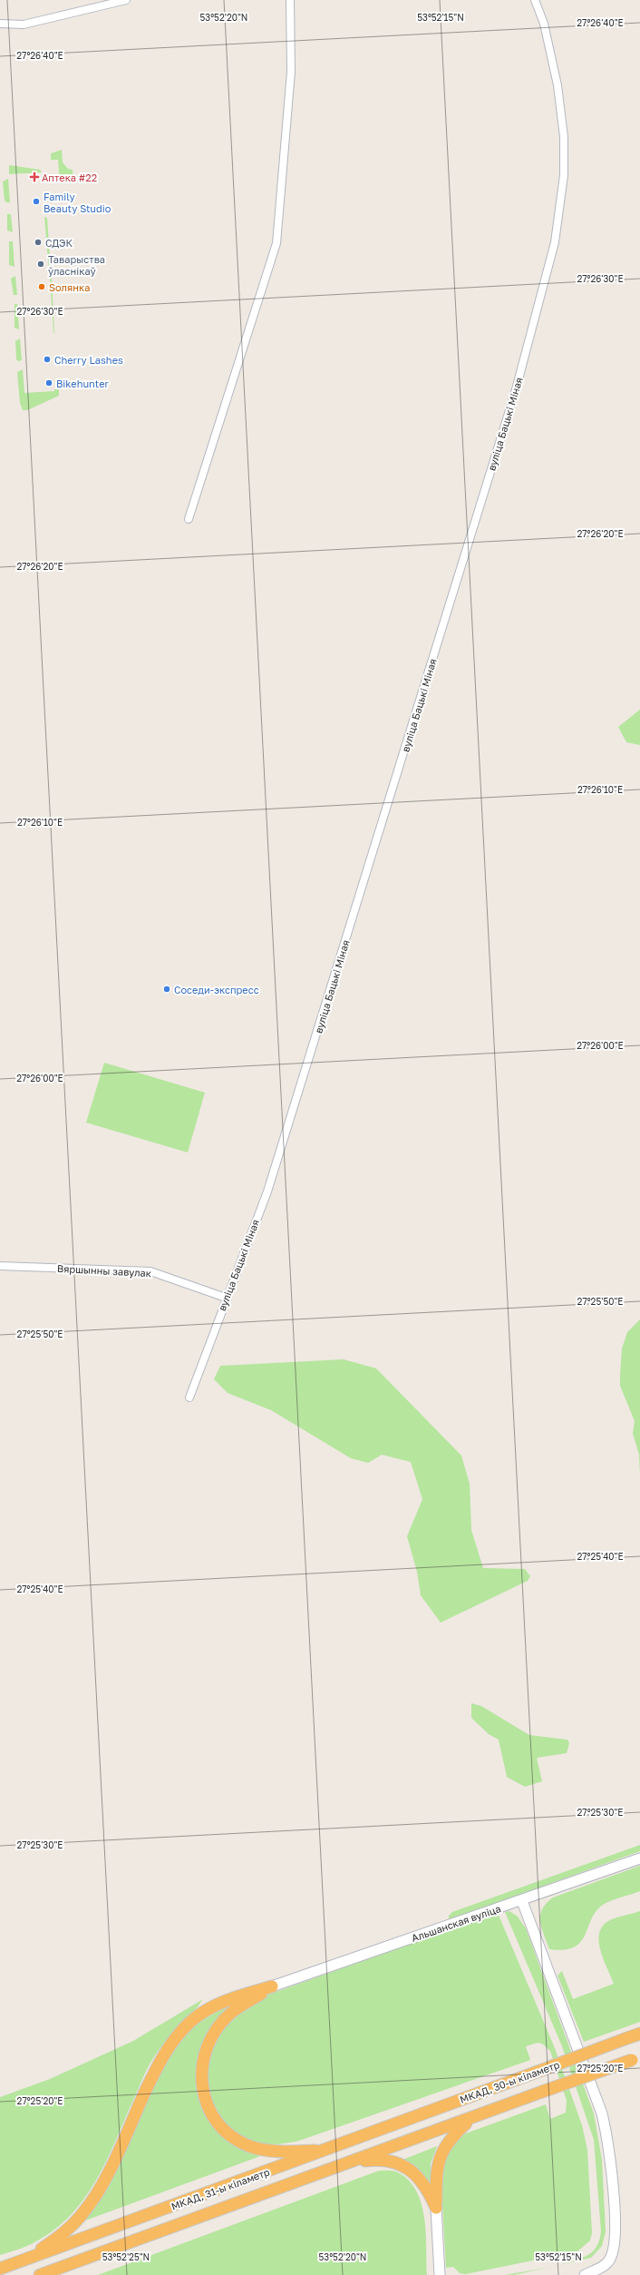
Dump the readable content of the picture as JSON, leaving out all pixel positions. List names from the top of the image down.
{
  "streets": {
    "highway": ["МКАД, 30-ы кіламетр", "МКАД, 31-ы кіламетр"],
    "main road": ["Альшанская вуліца"],
    "street": ["вуліца Бацькі Міная", "Вяршынны завулак"]
  },
  "crossings": [
    ["вуліца Бацькі Міная", "Вяршынны завулак"],
    ["МКАД, 30-ы кіламетр", "МКАД, 31-ы кіламетр"]
  ],
  "places": {
    "health": ["Аптека #22"],
    "other": [
      "Family Beauty Studio",
      "СДЭК",
      "Таварыства ўласнікаў",
      "Sолянка",
      "Cherry Lashes",
      "Bikehunter",
      "Соседи-экспресс"
    ]
  },
  "coordinates": [
    "53°52'20\"N",
    "53°52'15\"N",
    "27°26'40\"E",
    "27°26'30\"E",
    "27°26'20\"E",
    "27°26'10\"E",
    "27°26'00\"E",
    "27°25'50\"E",
    "27°25'40\"E",
    "27°25'30\"E",
    "27°25'20\"E",
    "53°52'25\"N"
  ]
}
